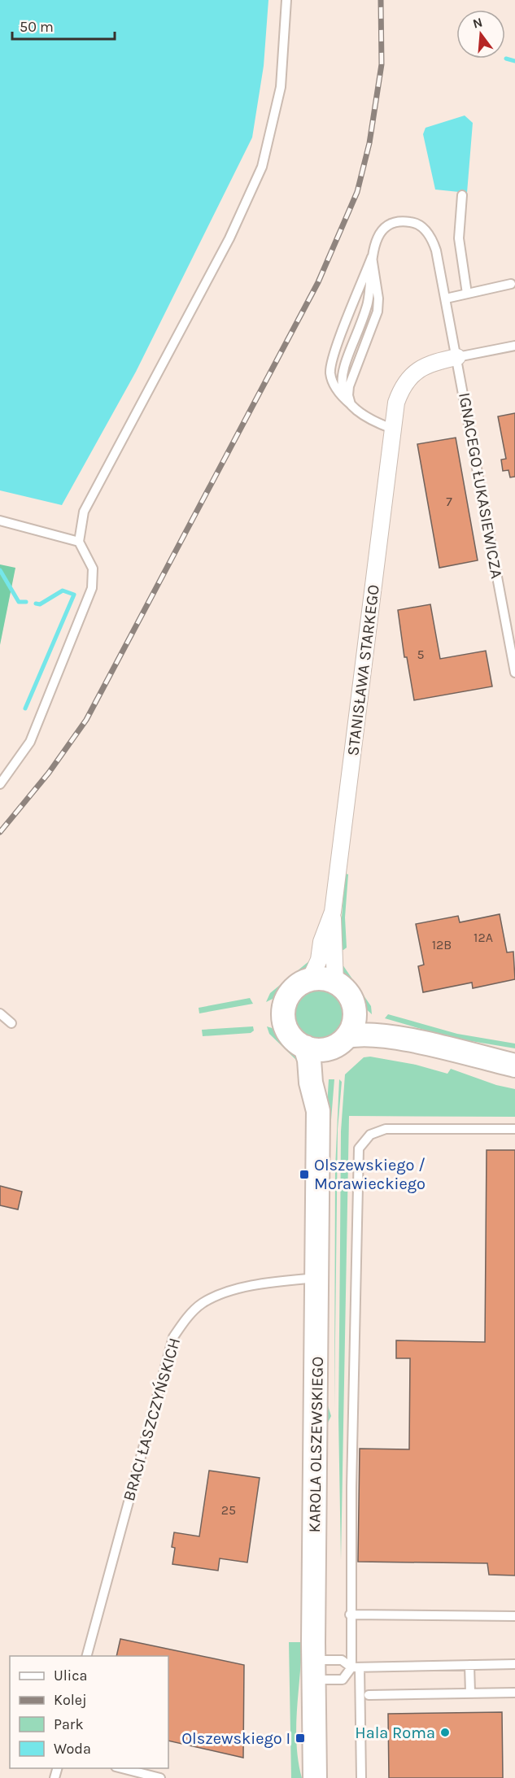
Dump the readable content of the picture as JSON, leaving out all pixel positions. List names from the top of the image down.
{
  "streets": {
    "street": ["STANISŁAWA STARKEGO", "KAROLA OLSZEWSKIEGO"],
    "lane": ["IGNACEGO ŁUKASIEWICZA", "BRACI ŁASZCZYŃSKICH"]
  },
  "crossings": [
    ["IGNACEGO ŁUKASIEWICZA", "STANISŁAWA STARKEGO"],
    ["BRACI ŁASZCZYŃSKICH", "KAROLA OLSZEWSKIEGO"]
  ],
  "places": {
    "transit": ["Olszewskiego / Morawieckiego", "Olszewskiego I"],
    "other": ["Hala Roma"]
  },
  "house_numbers": [
    "7",
    "5",
    "12A",
    "12B",
    "25"
  ],
  "legend": [
    "Ulica",
    "Kolej",
    "Park",
    "Woda"
  ],
  "scale_bar": "50 m",
  "north": "top"
}
